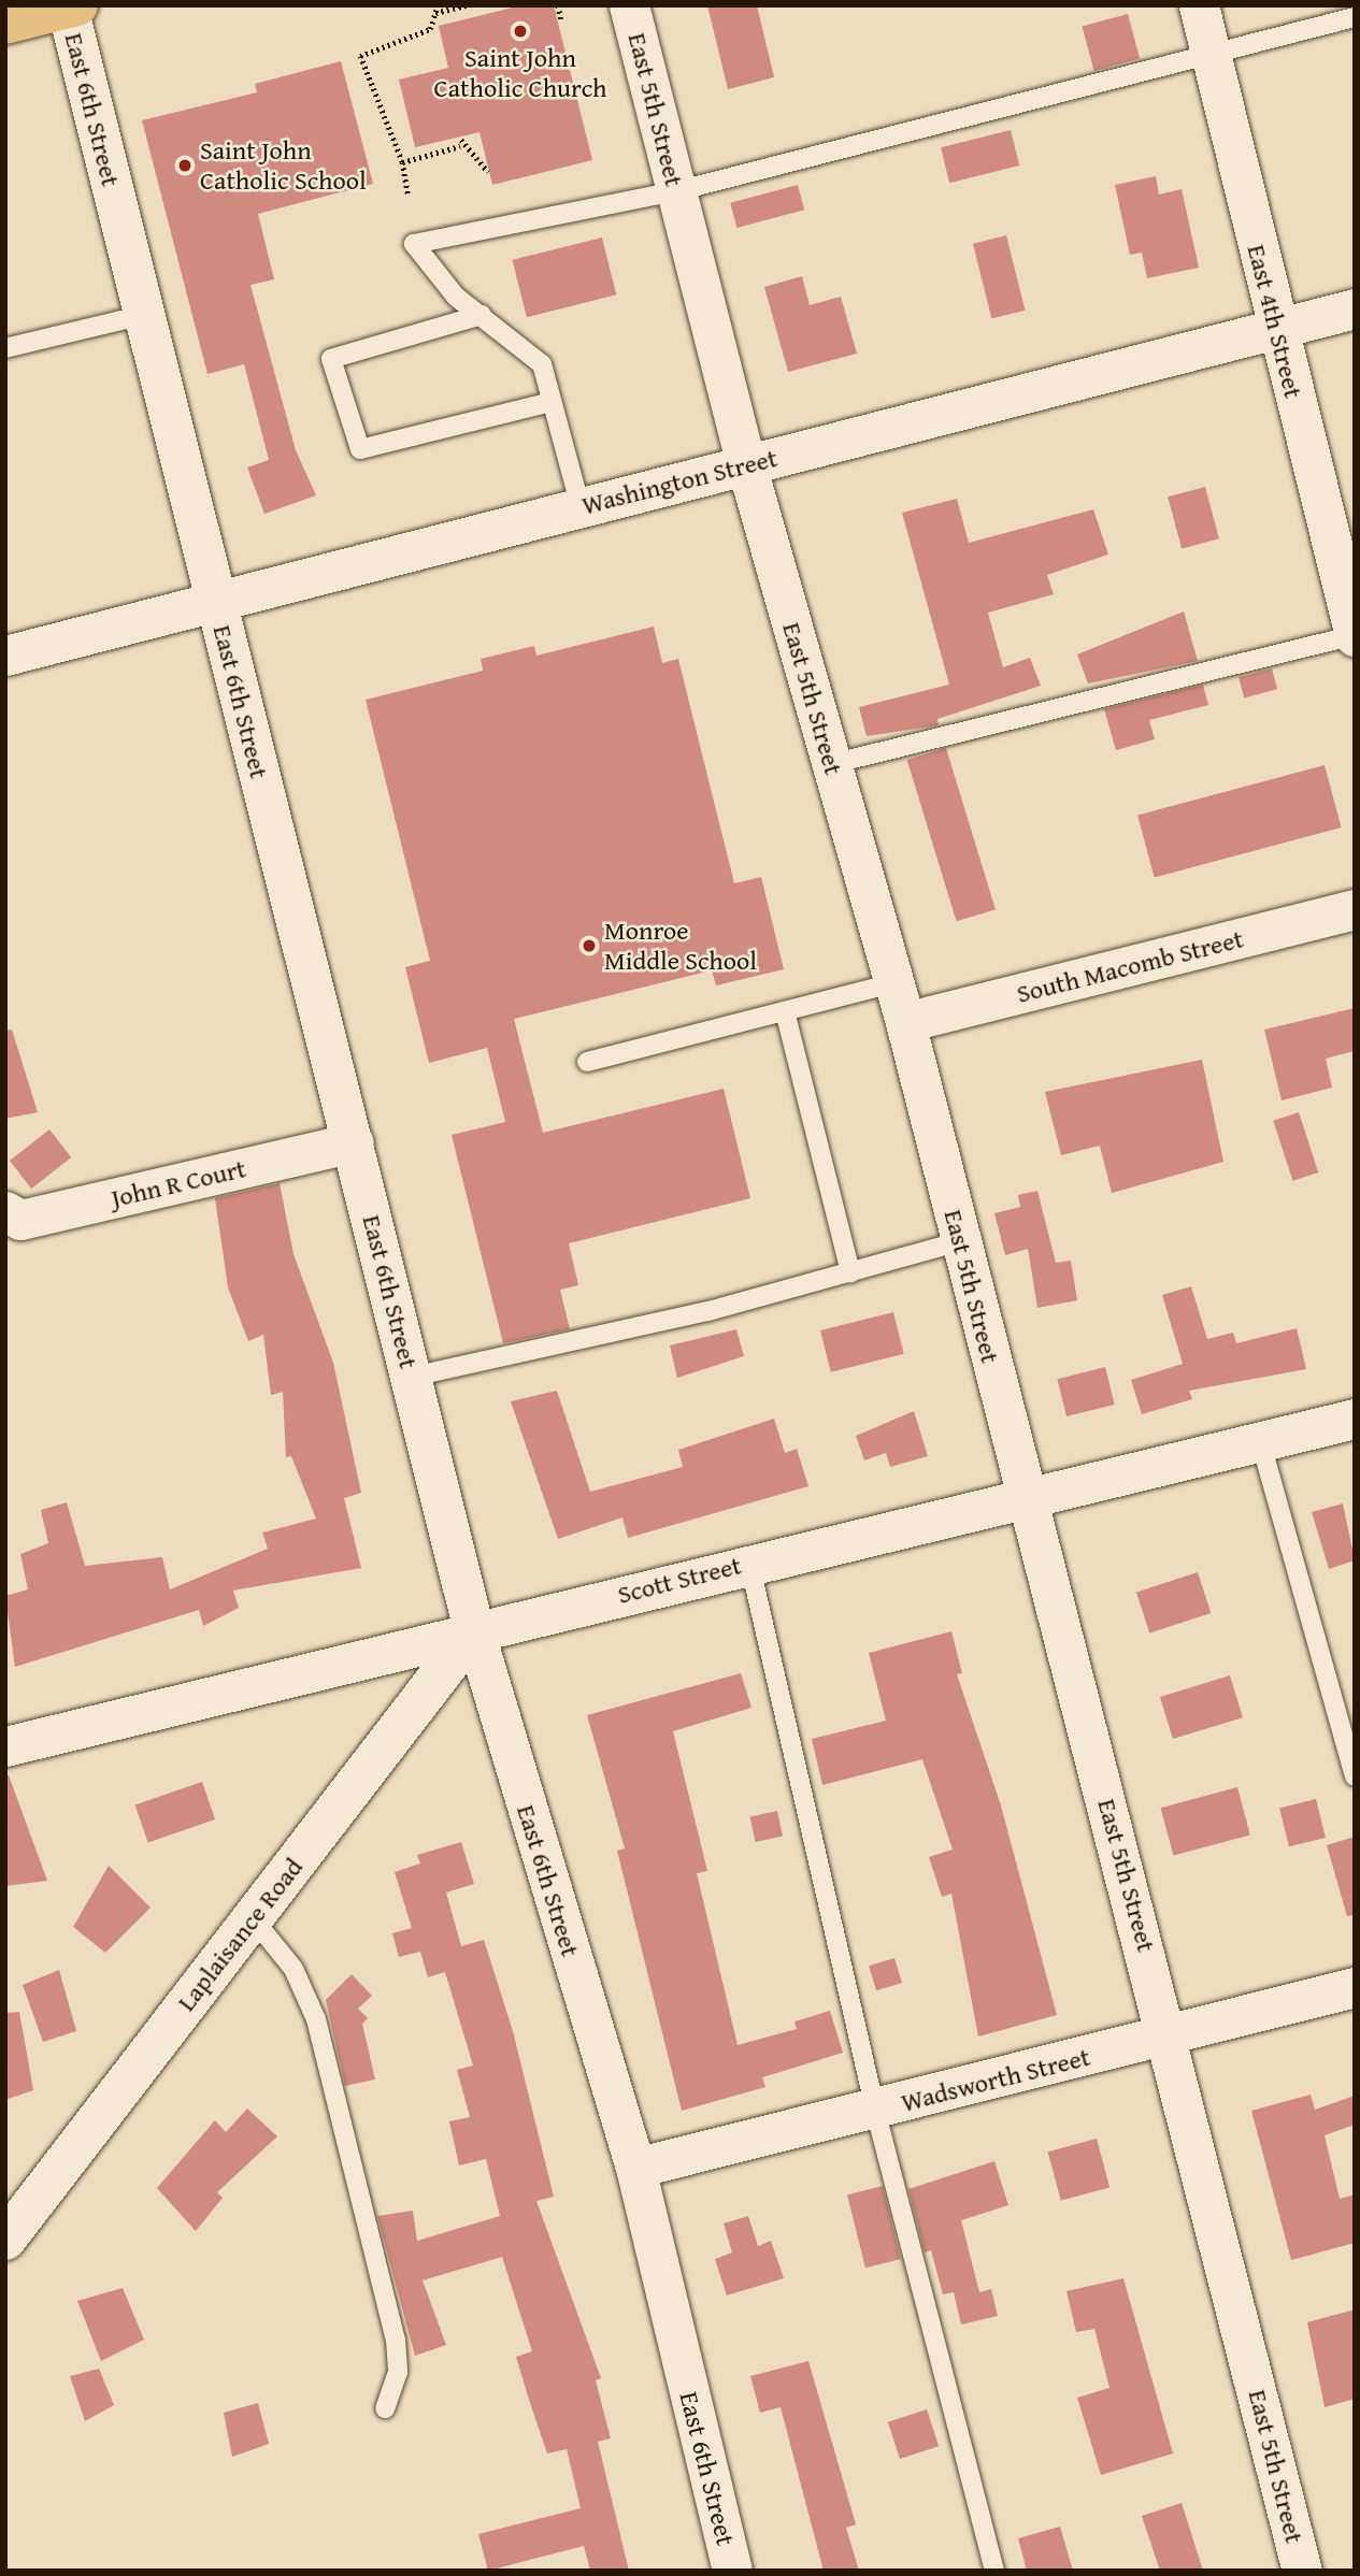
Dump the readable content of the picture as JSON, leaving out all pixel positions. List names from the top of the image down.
{
  "streets": {
    "street": [
      "East 6th Street",
      "East 5th Street",
      "East 4th Street",
      "Washington Street",
      "South Macomb Street",
      "John R Court",
      "Scott Street",
      "Laplaisance Road",
      "Wadsworth Street"
    ]
  },
  "crossings": [
    ["East 6th Street", "Washington Street"],
    ["East 6th Street", "John R Court"],
    ["East 6th Street", "Scott Street"],
    ["East 6th Street", "Laplaisance Road"],
    ["East 6th Street", "Wadsworth Street"],
    ["East 5th Street", "Washington Street"],
    ["East 5th Street", "South Macomb Street"],
    ["East 5th Street", "Scott Street"],
    ["East 5th Street", "Wadsworth Street"],
    ["East 4th Street", "Washington Street"],
    ["Scott Street", "Laplaisance Road"]
  ],
  "places": ["Saint John Catholic Church", "Saint John Catholic School", "Monroe Middle School"]
}
